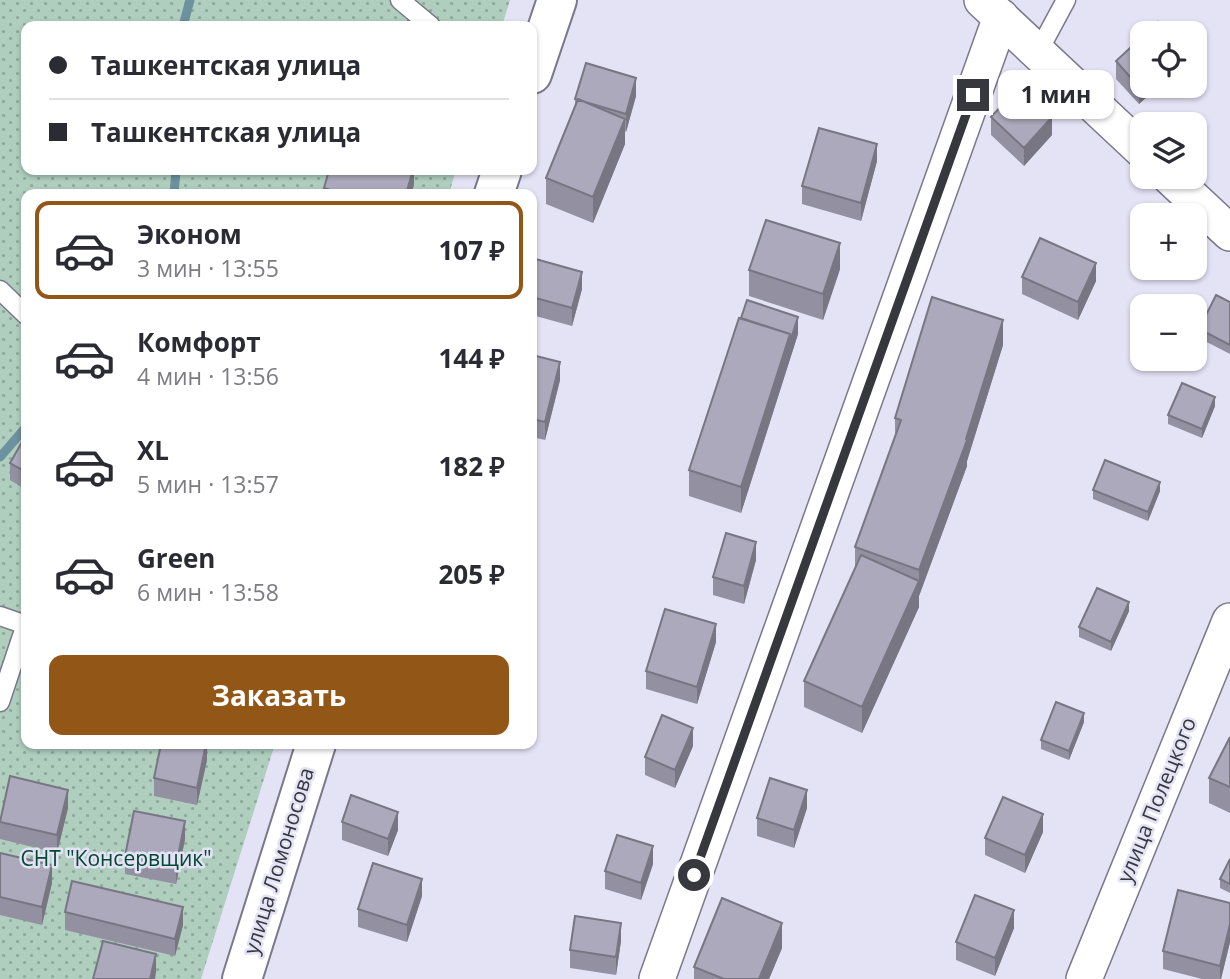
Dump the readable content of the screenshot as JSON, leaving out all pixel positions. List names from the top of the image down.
{
  "streets": {
    "main road": ["улица Ломоносова"],
    "street": ["улица Полецкого"]
  },
  "parks": ["СНТ \"Консервщик\""],
  "page": {
    "map_buttons": ["+", "−"],
    "banner": ["Ташкентская улица", "Ташкентская улица"],
    "bubble": "1 мин",
    "list": [
      {
        "name": "Эконом",
        "note": "3 мин · 13:55",
        "value": "107 ₽"
      },
      {
        "name": "Комфорт",
        "note": "4 мин · 13:56",
        "value": "144 ₽"
      },
      {
        "name": "XL",
        "note": "5 мин · 13:57",
        "value": "182 ₽"
      },
      {
        "name": "Green",
        "note": "6 мин · 13:58",
        "value": "205 ₽"
      }
    ],
    "buttons": "Заказать"
  }
}
